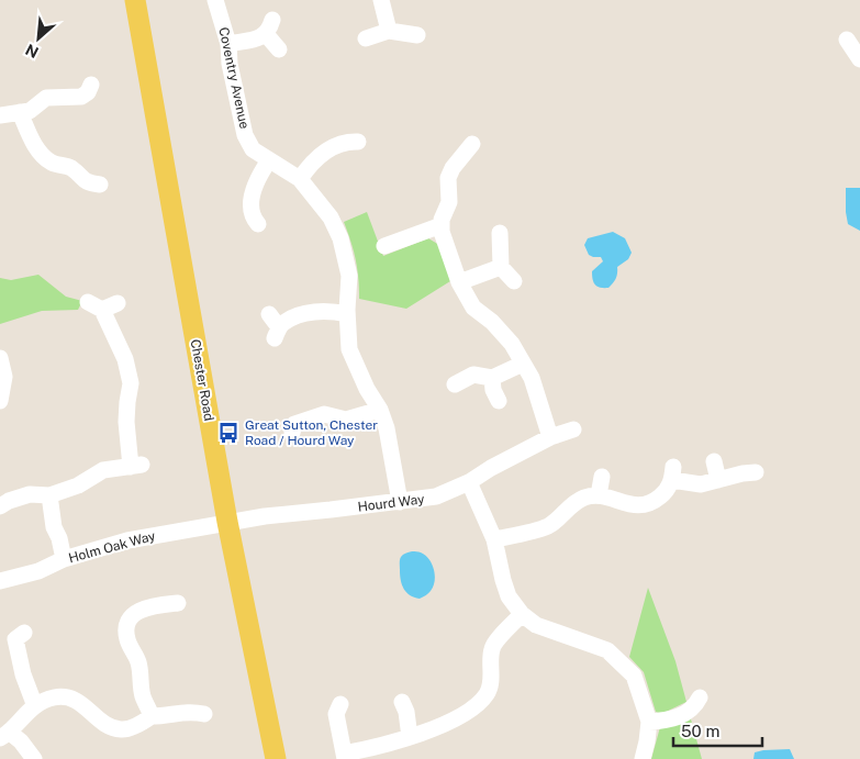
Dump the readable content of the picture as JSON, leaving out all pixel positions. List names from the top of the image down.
{
  "streets": {
    "main road": ["Chester Road"],
    "street": ["Coventry Avenue", "Hourd Way", "Holm Oak Way"]
  },
  "crossings": [
    ["Coventry Avenue", "Hourd Way"],
    ["Chester Road", "Hourd Way"],
    ["Chester Road", "Holm Oak Way"],
    ["Hourd Way", "Holm Oak Way"]
  ],
  "places": {
    "bus stop": ["Great Sutton, Chester Road / Hourd Way"]
  },
  "scale_bar": "50 m",
  "north": "bottom left"
}
